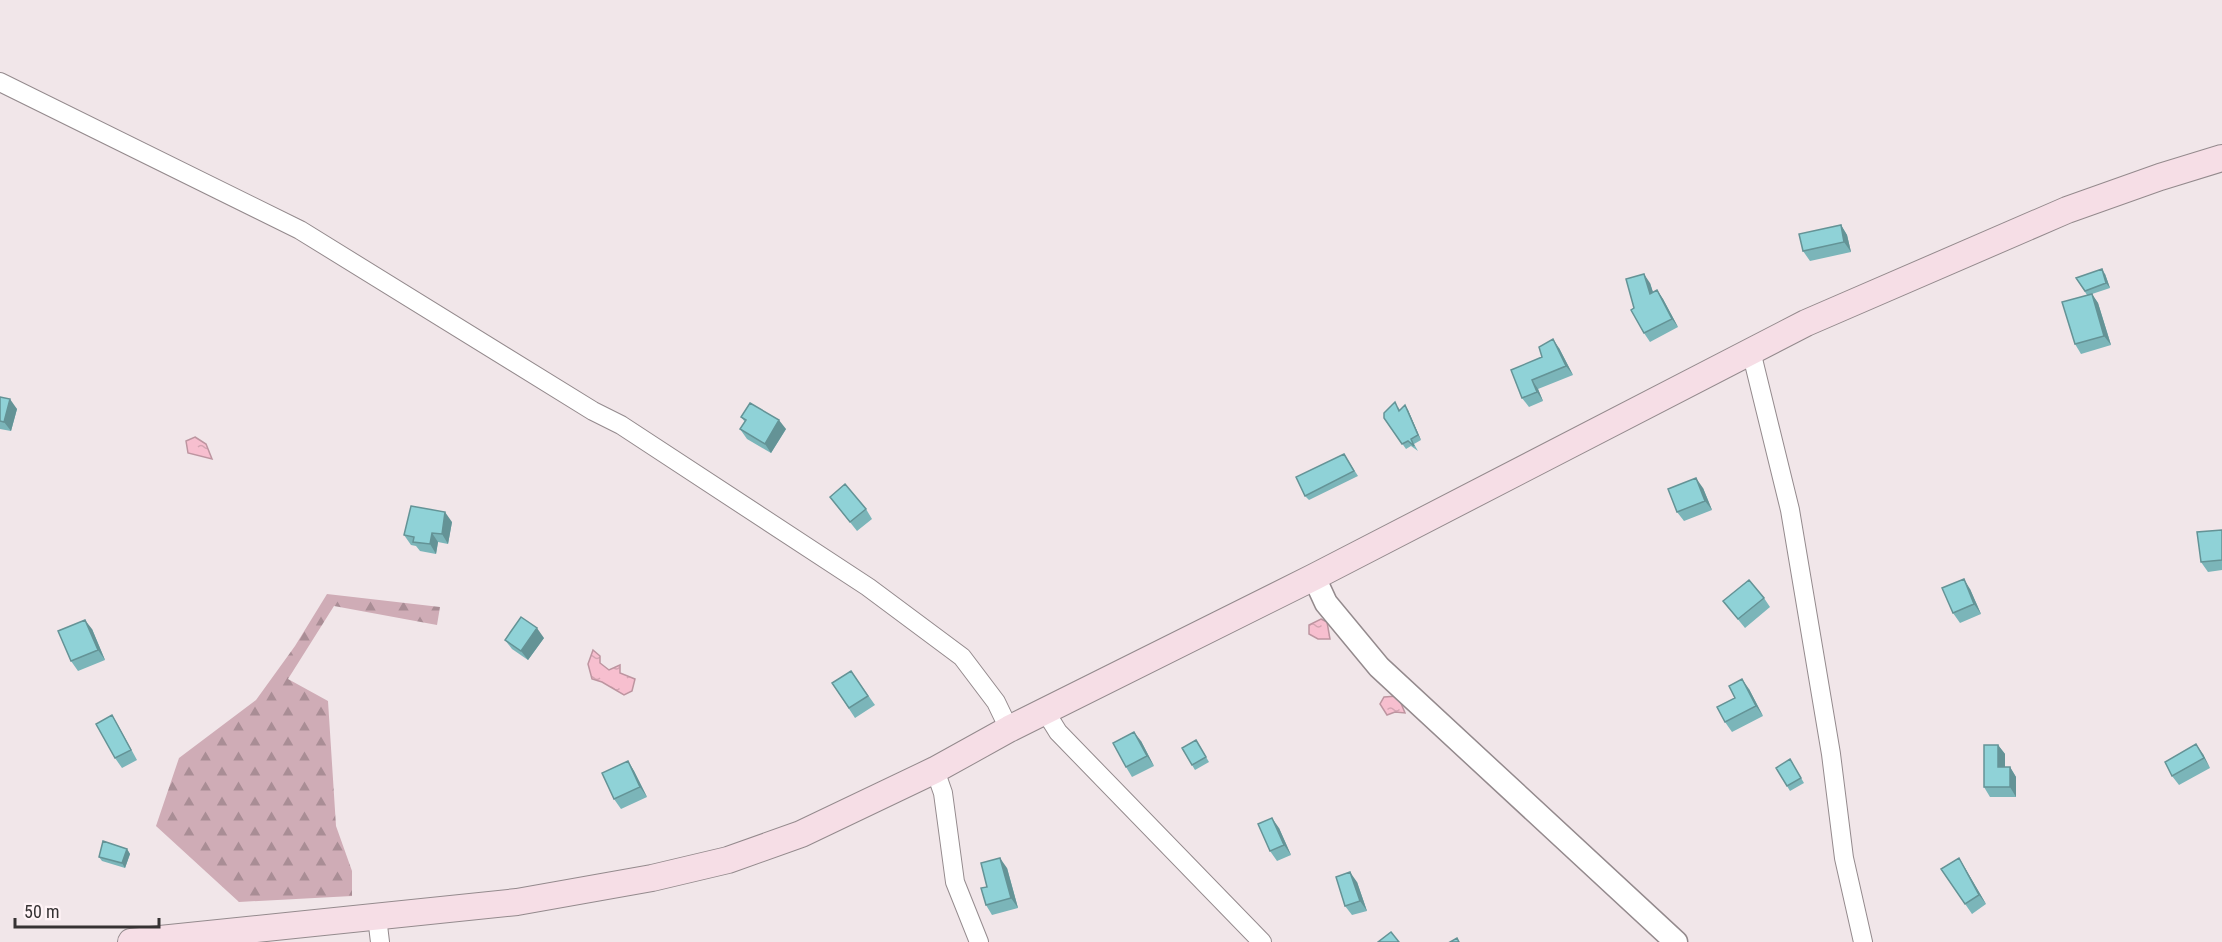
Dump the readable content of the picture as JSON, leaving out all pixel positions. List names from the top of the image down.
{
  "scale_bar": "50 m"
}
